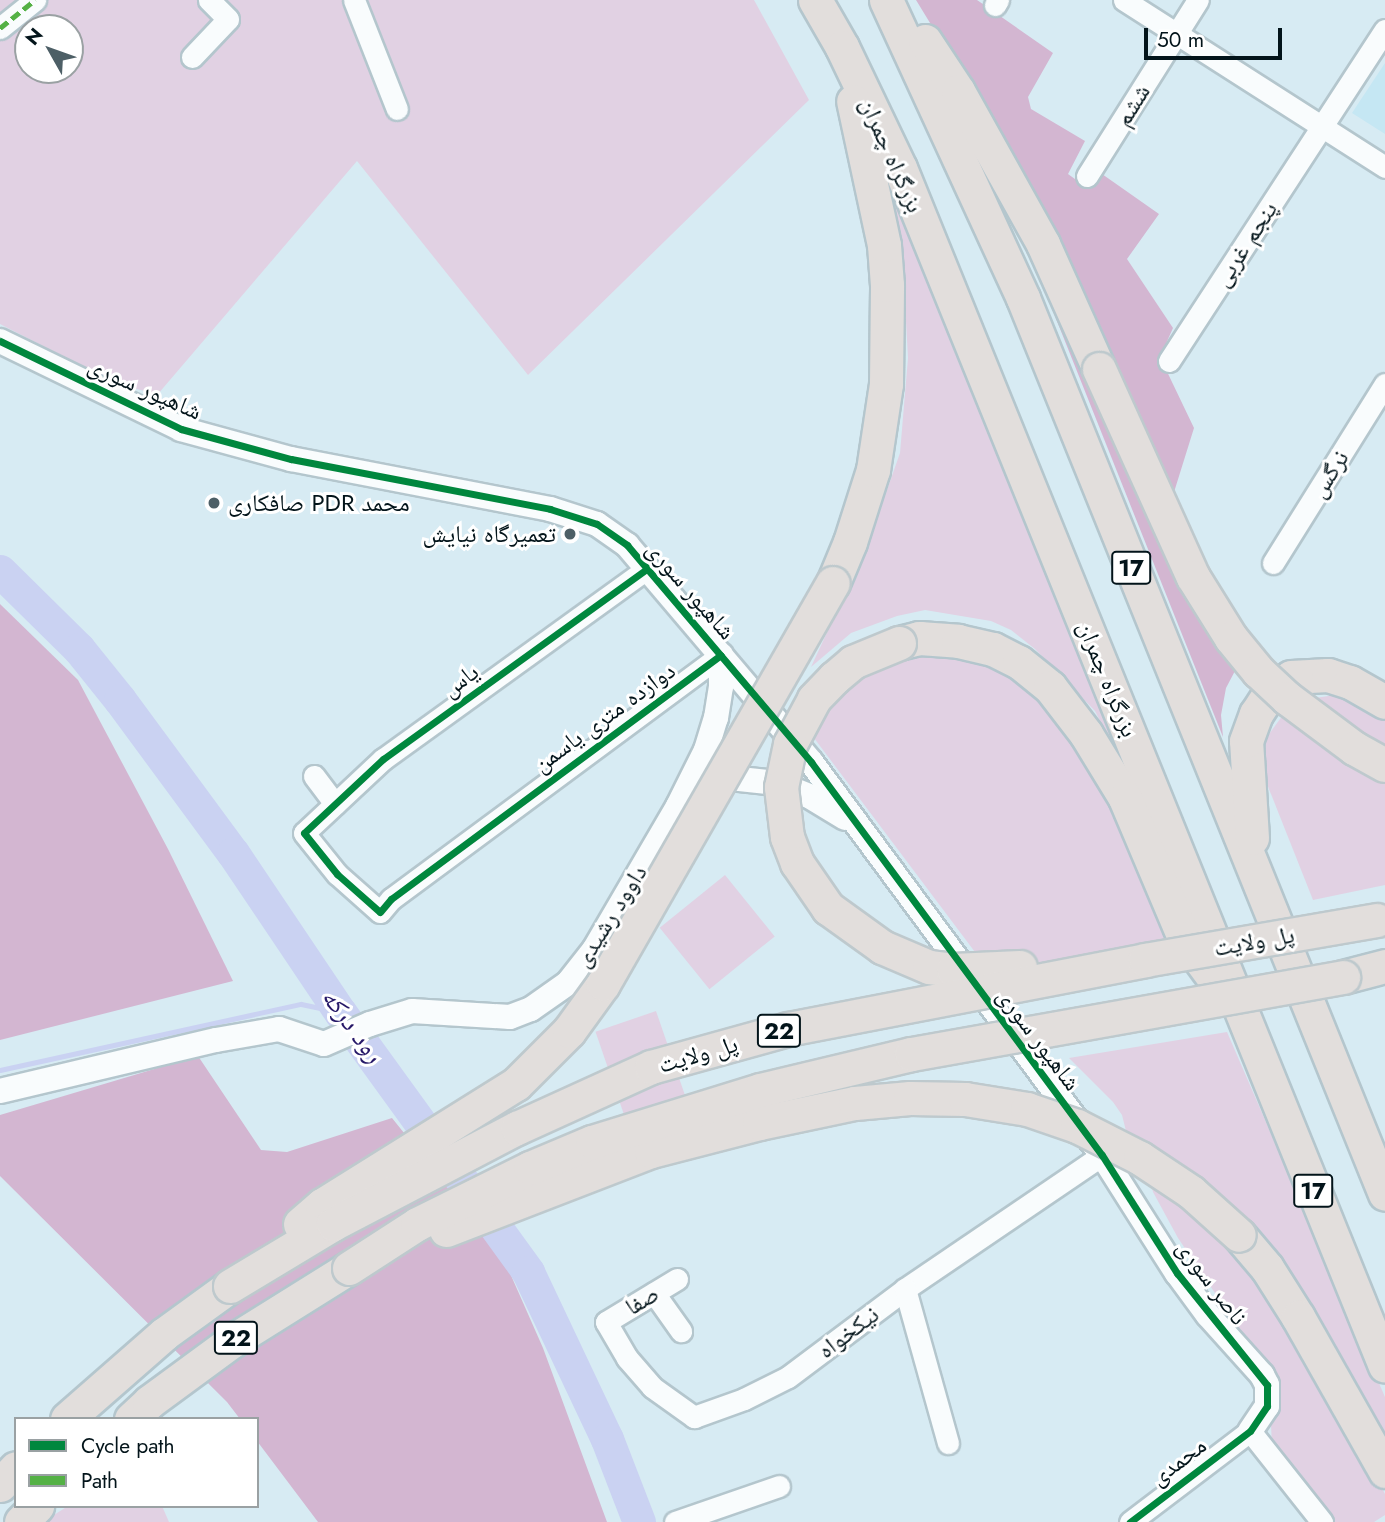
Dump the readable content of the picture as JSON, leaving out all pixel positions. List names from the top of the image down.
{
  "streets": {
    "highway": [
      "بزرگراه چمران",
      "17",
      "پل ولایت",
      "22"
    ],
    "street": [
      "ششم",
      "پنجم غربی",
      "شاهپور سوری",
      "نرگس",
      "یاس",
      "دوازده متری یاسمن",
      "داوود رشیدی",
      "ناصر سوری",
      "صفا",
      "نیکخواه",
      "محمدی"
    ]
  },
  "crossings": [
    ["شاهپور سوری", "یاس"],
    ["شاهپور سوری", "دوازده متری یاسمن"],
    ["شاهپور سوری", "داوود رشیدی"],
    ["شاهپور سوری", "ناصر سوری"],
    ["شاهپور سوری", "نیکخواه"],
    ["یاس", "دوازده متری یاسمن"],
    ["دوازده متری یاسمن", "داوود رشیدی"],
    ["پل ولایت", "22"],
    ["ناصر سوری", "نیکخواه"],
    ["ناصر سوری", "محمدی"],
    ["صفا", "نیکخواه"]
  ],
  "water": ["رود درکه"],
  "places": ["صافکاری PDR محمد", "تعمیرگاه نیایش"],
  "legend": ["Cycle path", "Path"],
  "scale_bar": "50 m",
  "north": "top left"
}
